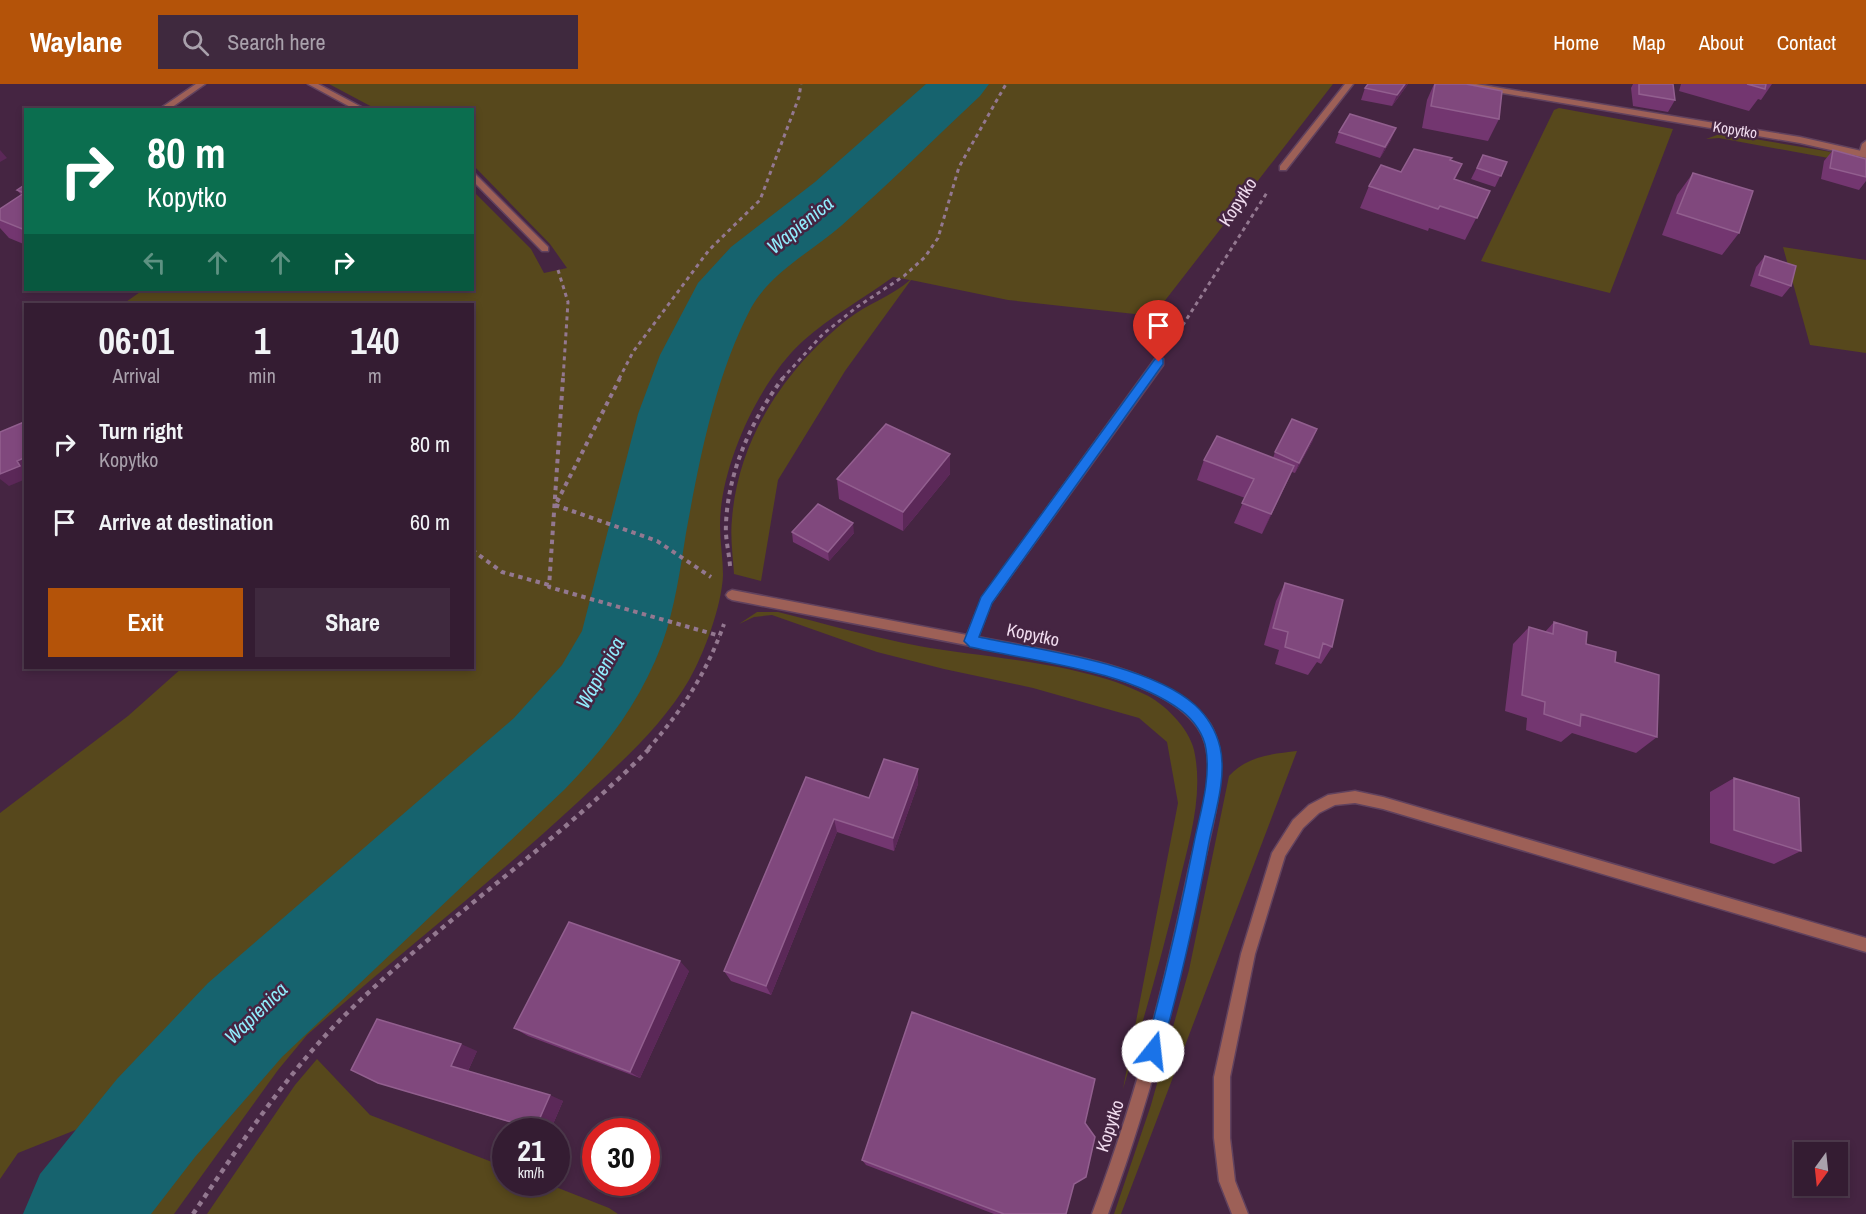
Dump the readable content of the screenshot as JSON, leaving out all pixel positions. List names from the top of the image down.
{
  "streets": {
    "street": ["Kopytko"]
  },
  "water": ["Wapienica"],
  "north": "bottom",
  "page": {
    "header": "Waylane",
    "search": "Search here",
    "nav": [
      "Home",
      "Map",
      "About",
      "Contact"
    ],
    "turn": ["80 m", "Kopytko"],
    "eta": [
      "06:01",
      "Arrival",
      "1",
      "min",
      "140",
      "m"
    ],
    "list": [
      {
        "name": "Turn right",
        "note": "Kopytko",
        "value": "80 m"
      },
      {
        "name": "Arrive at destination",
        "value": "60 m"
      }
    ],
    "buttons": ["Exit", "Share"],
    "speed": "21 km/h",
    "limit": "30"
  }
}
